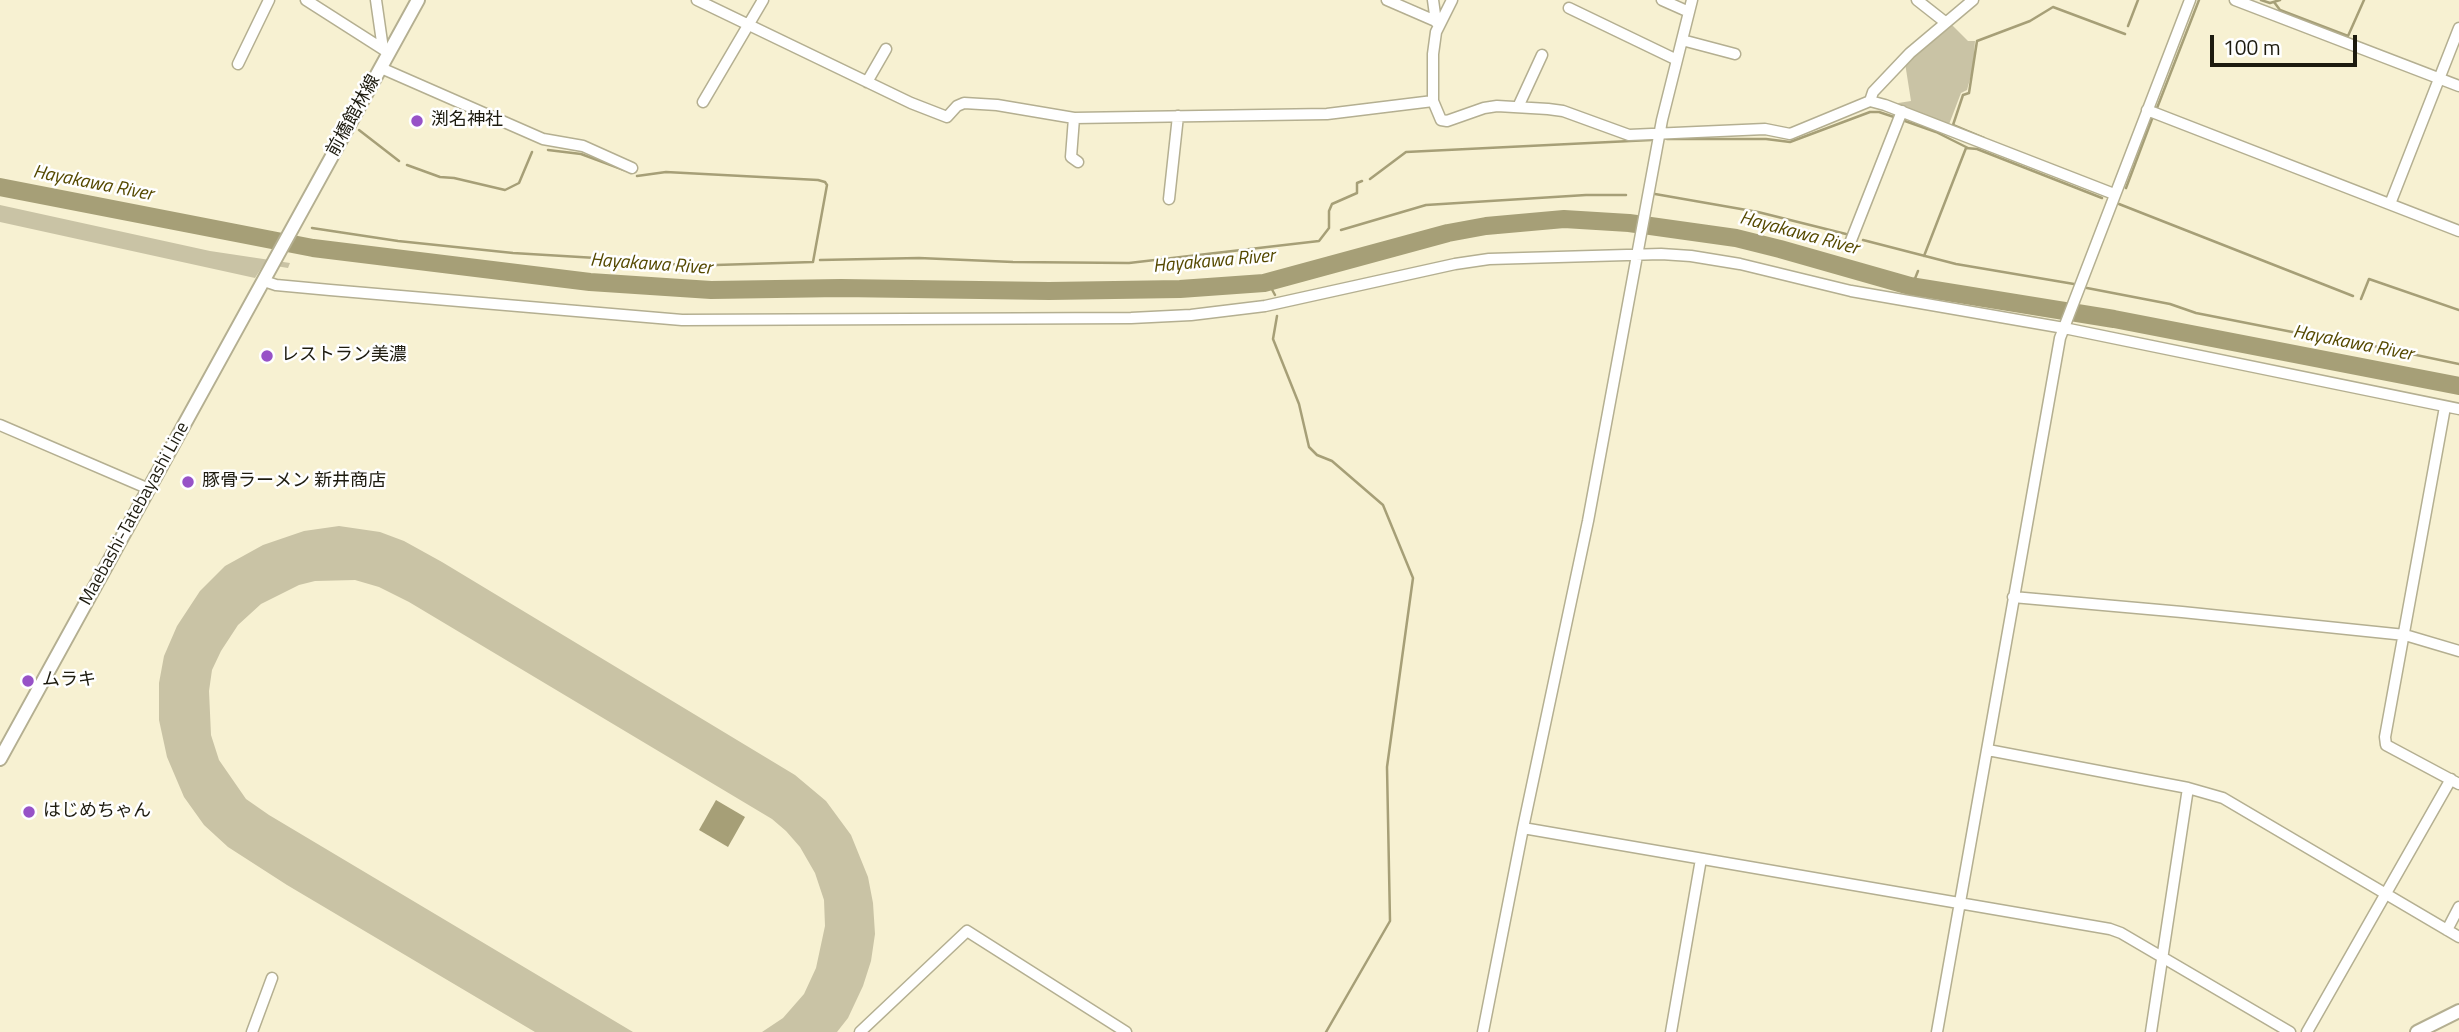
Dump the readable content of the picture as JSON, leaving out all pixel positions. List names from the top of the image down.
{
  "streets": {
    "main road": ["前橋館林線", "Maebashi-Tatebayashi Line"]
  },
  "crossings": [
    ["前橋館林線", "Maebashi-Tatebayashi Line"]
  ],
  "water": ["Hayakawa River"],
  "places": [
    "渕名神社",
    "レストラン美濃",
    "豚骨ラーメン 新井商店",
    "ムラキ",
    "はじめちゃん"
  ],
  "scale_bar": "100 m"
}
